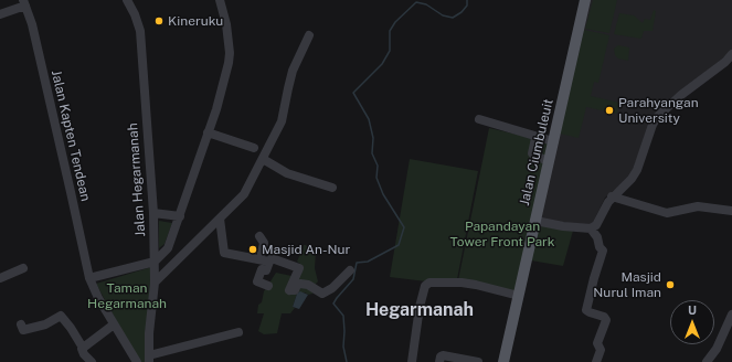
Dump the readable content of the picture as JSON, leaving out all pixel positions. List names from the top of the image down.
{
  "streets": {
    "main road": ["Jalan Ciumbuleuit"],
    "street": ["Jalan Kapten Tendean", "Jalan Hegarmanah"]
  },
  "districts": ["Hegarmanah"],
  "parks": ["Papandayan Tower Front Park", "Taman Hegarmanah"],
  "places": [
    "Kineruku",
    "Parahyangan University",
    "Masjid An-Nur",
    "Masjid Nurul Iman"
  ],
  "north": "top"
}
